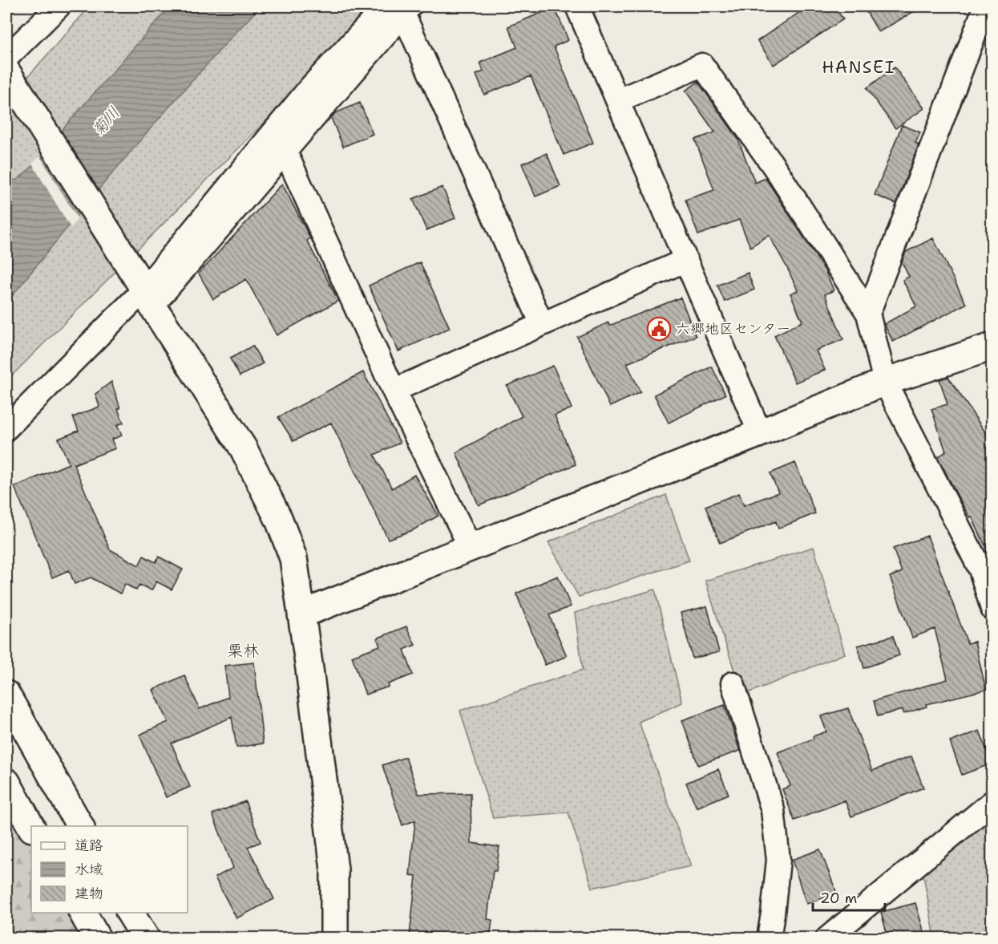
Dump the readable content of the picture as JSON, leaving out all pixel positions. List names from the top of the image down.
{
  "districts": ["HANSEI", "栗林"],
  "water": ["菊川"],
  "places": {
    "public building": ["六郷地区センター"]
  },
  "legend": ["道路", "水域", "建物"],
  "scale_bar": "20 m"
}
